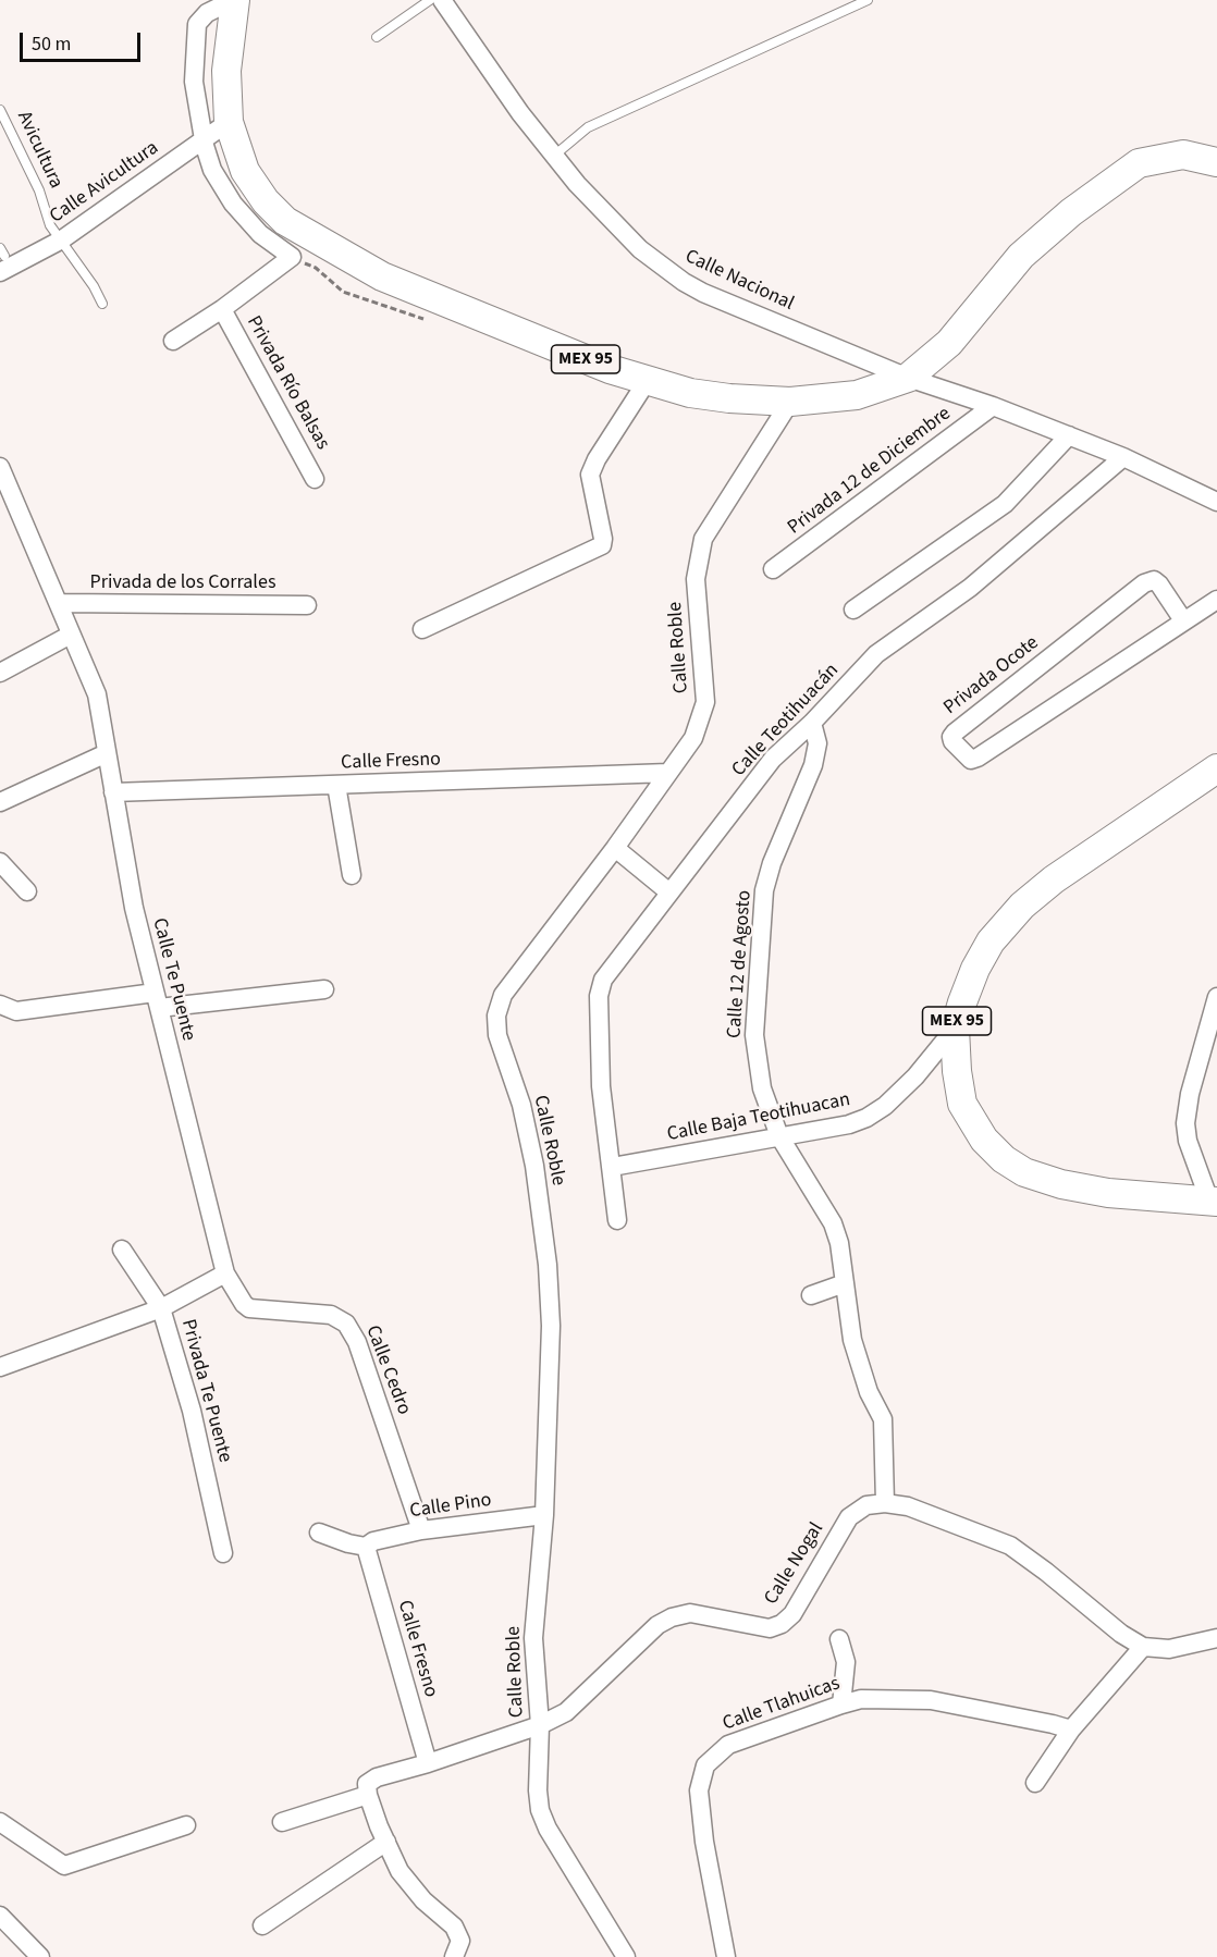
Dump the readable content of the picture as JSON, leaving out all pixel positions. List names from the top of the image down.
{
  "streets": {
    "main road": ["MEX 95"],
    "street": [
      "Calle Avicultura",
      "Calle Nacional",
      "Privada Río Balsas",
      "Privada 12 de Diciembre",
      "Privada de los Corrales",
      "Calle Roble",
      "Privada Ocote",
      "Calle Teotihuacán",
      "Calle Fresno",
      "Calle 12 de Agosto",
      "Calle Te Puente",
      "Calle Baja Teotihuacan",
      "Calle Cedro",
      "Privada Te Puente",
      "Calle Pino",
      "Calle Nogal",
      "Calle Tlahuicas"
    ],
    "lane": ["Avicultura"]
  },
  "crossings": [
    ["Avicultura", "Calle Avicultura"],
    ["Calle Avicultura", "MEX 95"],
    ["Calle Nacional", "MEX 95"],
    ["Calle Nacional", "Privada 12 de Diciembre"],
    ["Calle Nacional", "Calle Teotihuacán"],
    ["MEX 95", "Calle Roble"],
    ["MEX 95", "Calle Baja Teotihuacan"],
    ["Privada de los Corrales", "Calle Te Puente"],
    ["Calle Roble", "Calle Fresno"],
    ["Calle Roble", "Calle Pino"],
    ["Calle Roble", "Calle Nogal"],
    ["Calle Teotihuacán", "Calle 12 de Agosto"],
    ["Calle Teotihuacán", "Calle Baja Teotihuacan"],
    ["Calle Fresno", "Calle Te Puente"],
    ["Calle Fresno", "Calle Pino"],
    ["Calle Fresno", "Calle Nogal"],
    ["Calle 12 de Agosto", "Calle Baja Teotihuacan"],
    ["Calle 12 de Agosto", "Calle Nogal"],
    ["Calle Te Puente", "Calle Cedro"],
    ["Calle Cedro", "Calle Pino"]
  ],
  "scale_bar": "50 m"
}
